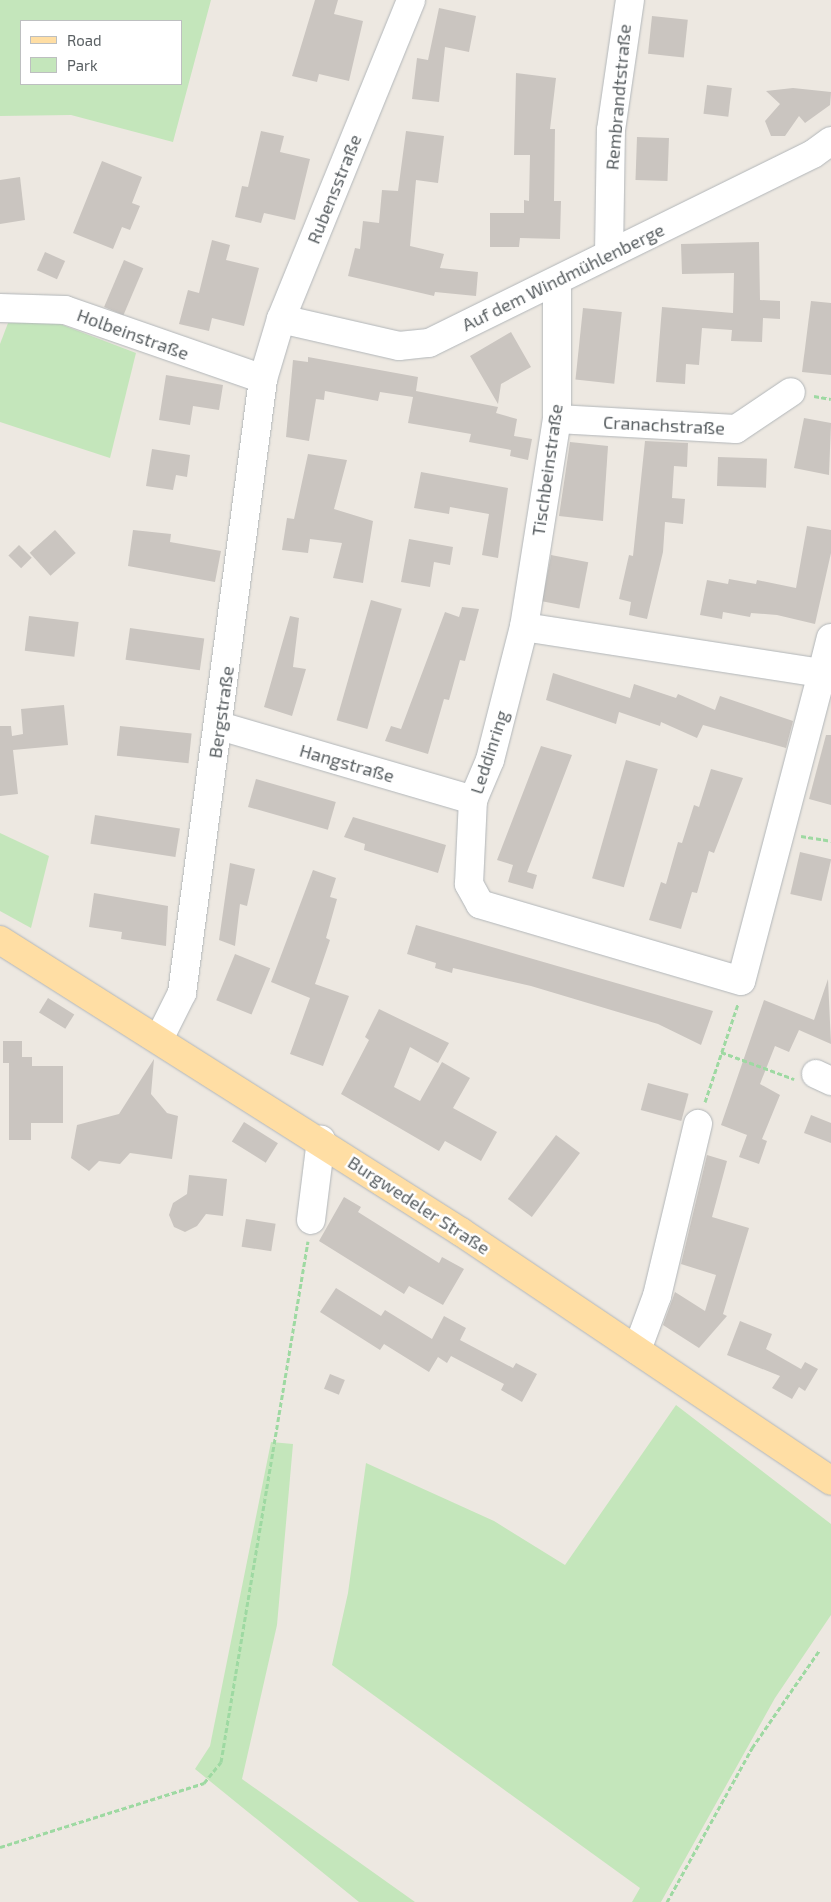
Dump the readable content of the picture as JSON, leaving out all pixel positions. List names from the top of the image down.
{
  "streets": {
    "main road": ["Burgwedeler Straße"],
    "street": [
      "Rembrandtstraße",
      "Rubensstraße",
      "Auf dem Windmühlenberge",
      "Holbeinstraße",
      "Cranachstraße",
      "Tischbeinstraße",
      "Bergstraße",
      "Leddinring",
      "Hangstraße"
    ]
  },
  "crossings": [
    ["Rembrandtstraße", "Auf dem Windmühlenberge"],
    ["Rubensstraße", "Auf dem Windmühlenberge"],
    ["Rubensstraße", "Holbeinstraße"],
    ["Rubensstraße", "Bergstraße"],
    ["Auf dem Windmühlenberge", "Tischbeinstraße"],
    ["Holbeinstraße", "Bergstraße"],
    ["Cranachstraße", "Tischbeinstraße"],
    ["Tischbeinstraße", "Leddinring"],
    ["Bergstraße", "Hangstraße"],
    ["Bergstraße", "Burgwedeler Straße"],
    ["Leddinring", "Hangstraße"]
  ],
  "legend": ["Road", "Park"]
}
